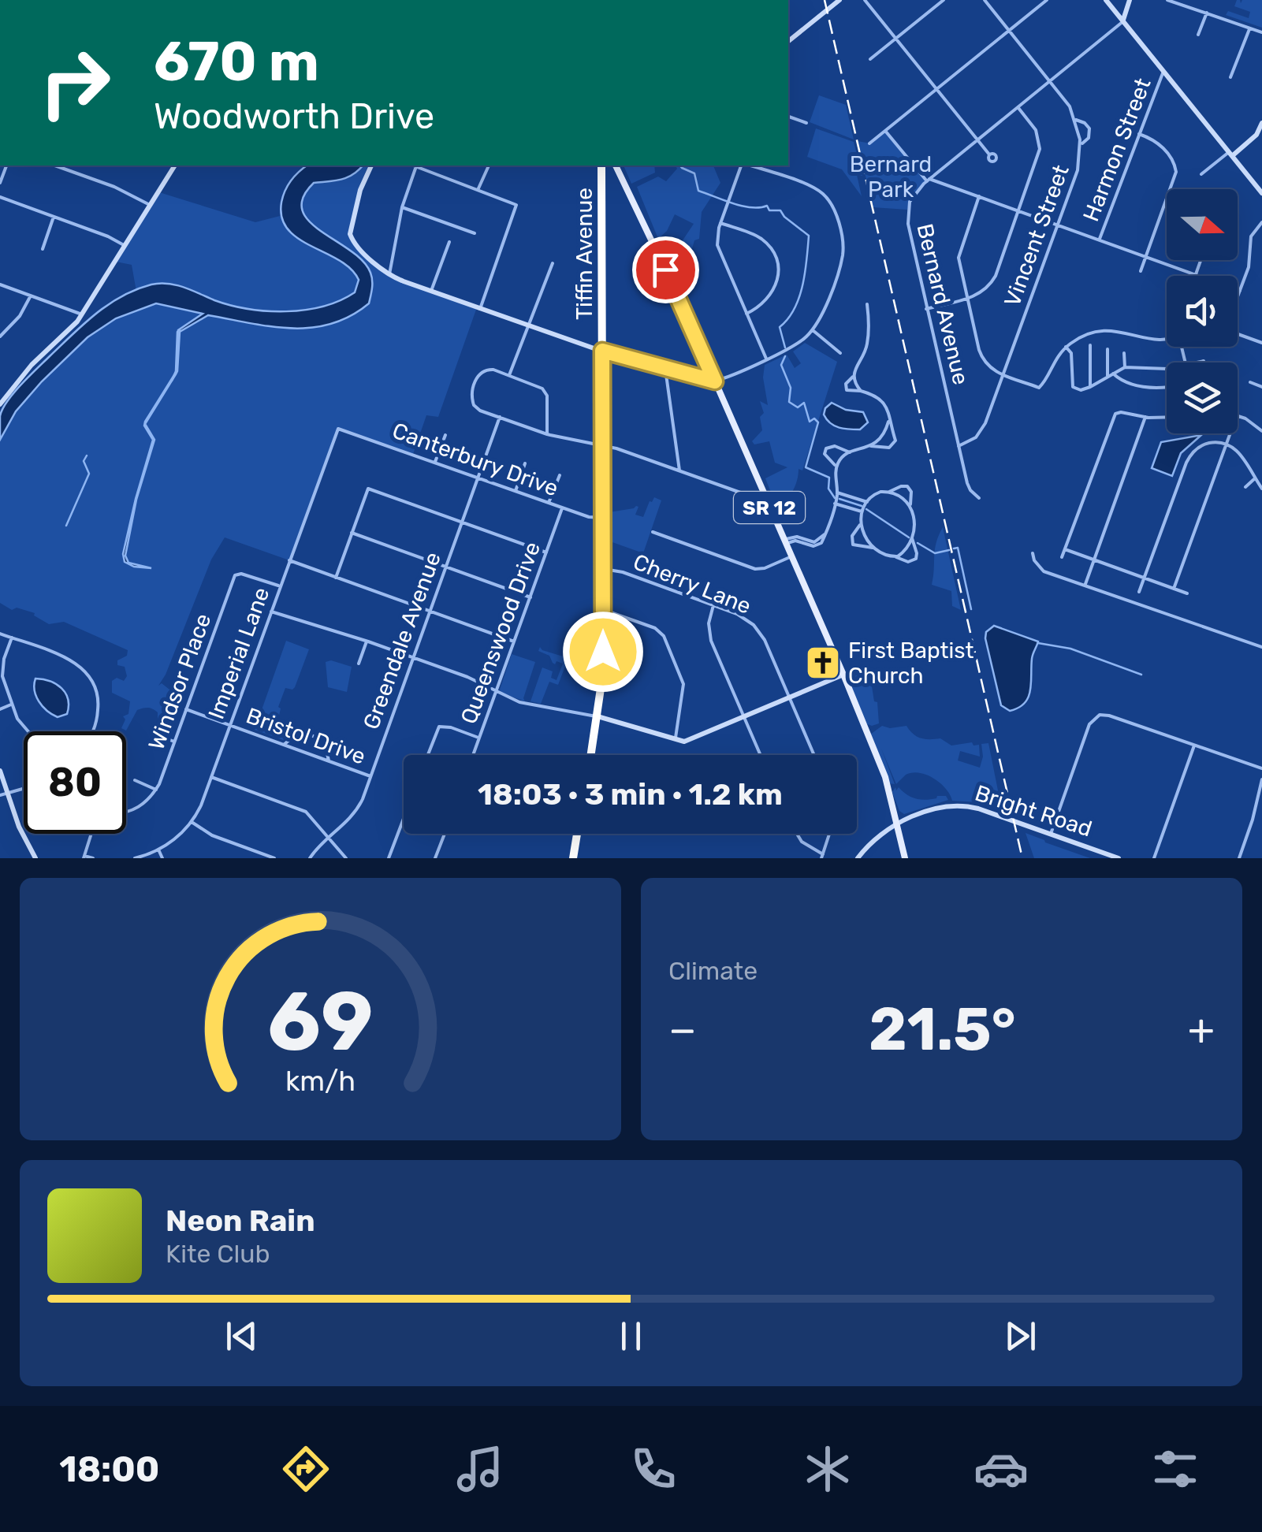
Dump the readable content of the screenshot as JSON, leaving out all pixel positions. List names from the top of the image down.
{
  "streets": {
    "highway": ["Tiffin Avenue"],
    "main road": ["SR 12"],
    "street": [
      "Harmon Street",
      "Vincent Street",
      "Bernard Avenue",
      "Canterbury Drive",
      "Cherry Lane",
      "Queenswood Drive",
      "Greendale Avenue",
      "Imperial Lane",
      "Windsor Place",
      "Bristol Drive",
      "Bright Road"
    ]
  },
  "crossings": [
    ["Vincent Street", "Bernard Avenue"],
    ["Tiffin Avenue", "Canterbury Drive"],
    ["Tiffin Avenue", "Cherry Lane"],
    ["Canterbury Drive", "Queenswood Drive"],
    ["Canterbury Drive", "Greendale Avenue"],
    ["Canterbury Drive", "Imperial Lane"],
    ["SR 12", "Bright Road"],
    ["Greendale Avenue", "Bristol Drive"],
    ["Imperial Lane", "Windsor Place"],
    ["Imperial Lane", "Bristol Drive"],
    ["Windsor Place", "Bristol Drive"]
  ],
  "parks": ["Bernard Park"],
  "places": {
    "church": ["First Baptist Church"]
  },
  "north": "right",
  "page": {
    "turn": ["670 m", "Woodworth Drive"],
    "limit": "80",
    "trip": "18:03 · 3 min · 1.2 km",
    "tile": "Climate",
    "heat": ["−", "21.5°", "+"],
    "song": ["Neon Rain", "Kite Club"],
    "tabs": "18:00",
    "gauge": ["69", "km/h"]
  }
}
